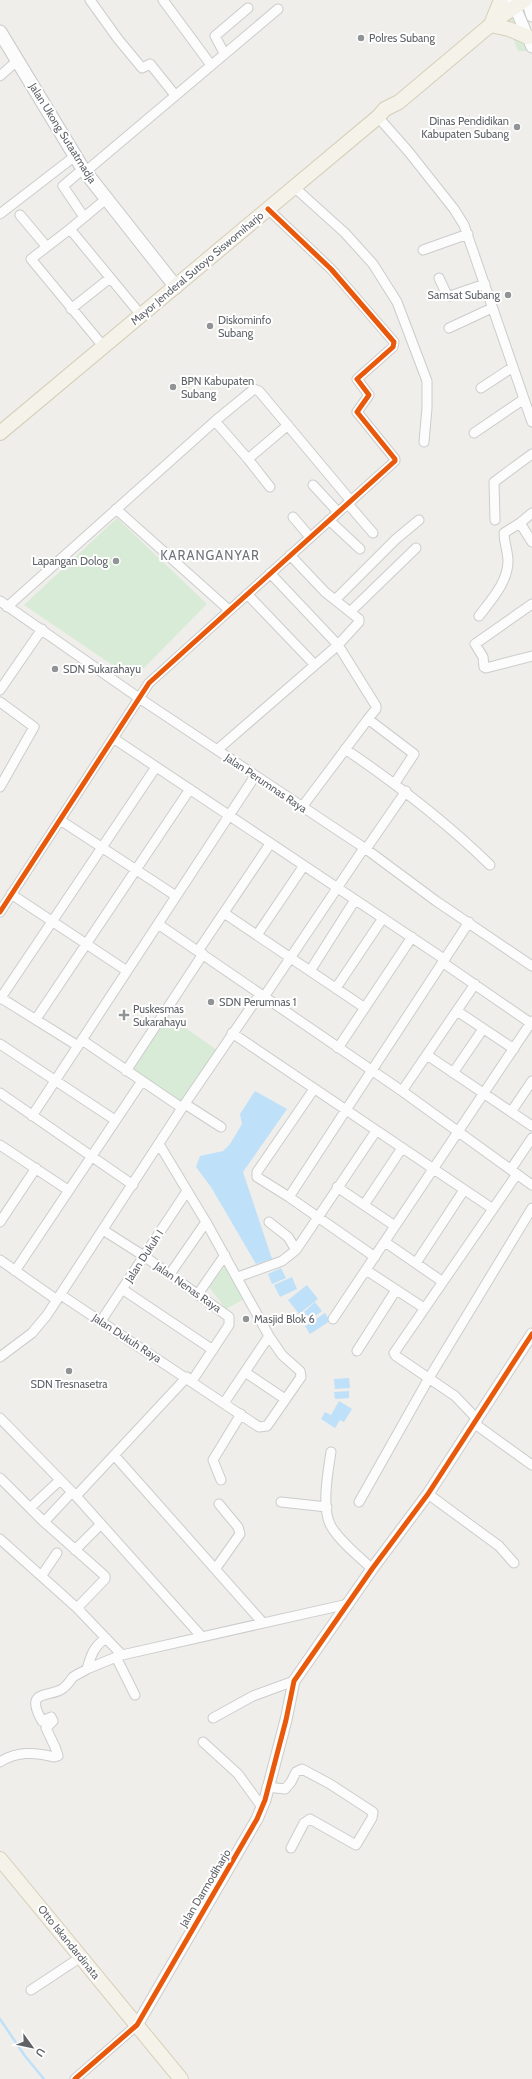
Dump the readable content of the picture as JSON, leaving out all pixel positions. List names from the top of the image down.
{
  "streets": {
    "main road": ["Jalan Ukong Sutaatmadja", "Mayor Jenderal Sutoyo Siswomiharjo", "Otto Iskandardinata"],
    "street": [
      "Jalan Perumnas Raya",
      "Jalan Dukuh I",
      "Jalan Nenas Raya",
      "Jalan Dukuh Raya",
      "Jalan Darmodiharjo"
    ]
  },
  "crossings": [
    ["Jalan Ukong Sutaatmadja", "Mayor Jenderal Sutoyo Siswomiharjo"],
    ["Jalan Dukuh I", "Jalan Nenas Raya"],
    ["Jalan Dukuh I", "Jalan Dukuh Raya"],
    ["Jalan Nenas Raya", "Jalan Dukuh Raya"],
    ["Jalan Darmodiharjo", "Otto Iskandardinata"]
  ],
  "districts": ["KARANGANYAR"],
  "places": {
    "other": [
      "Polres Subang",
      "Dinas Pendidikan Kabupaten Subang",
      "Samsat Subang",
      "Diskominfo Subang",
      "BPN Kabupaten Subang",
      "Lapangan Dolog",
      "SDN Sukarahayu",
      "SDN Perumnas 1",
      "Masjid Blok 6",
      "SDN Tresnasetra"
    ],
    "health": ["Puskesmas Sukarahayu"]
  },
  "north": "bottom right"
}
